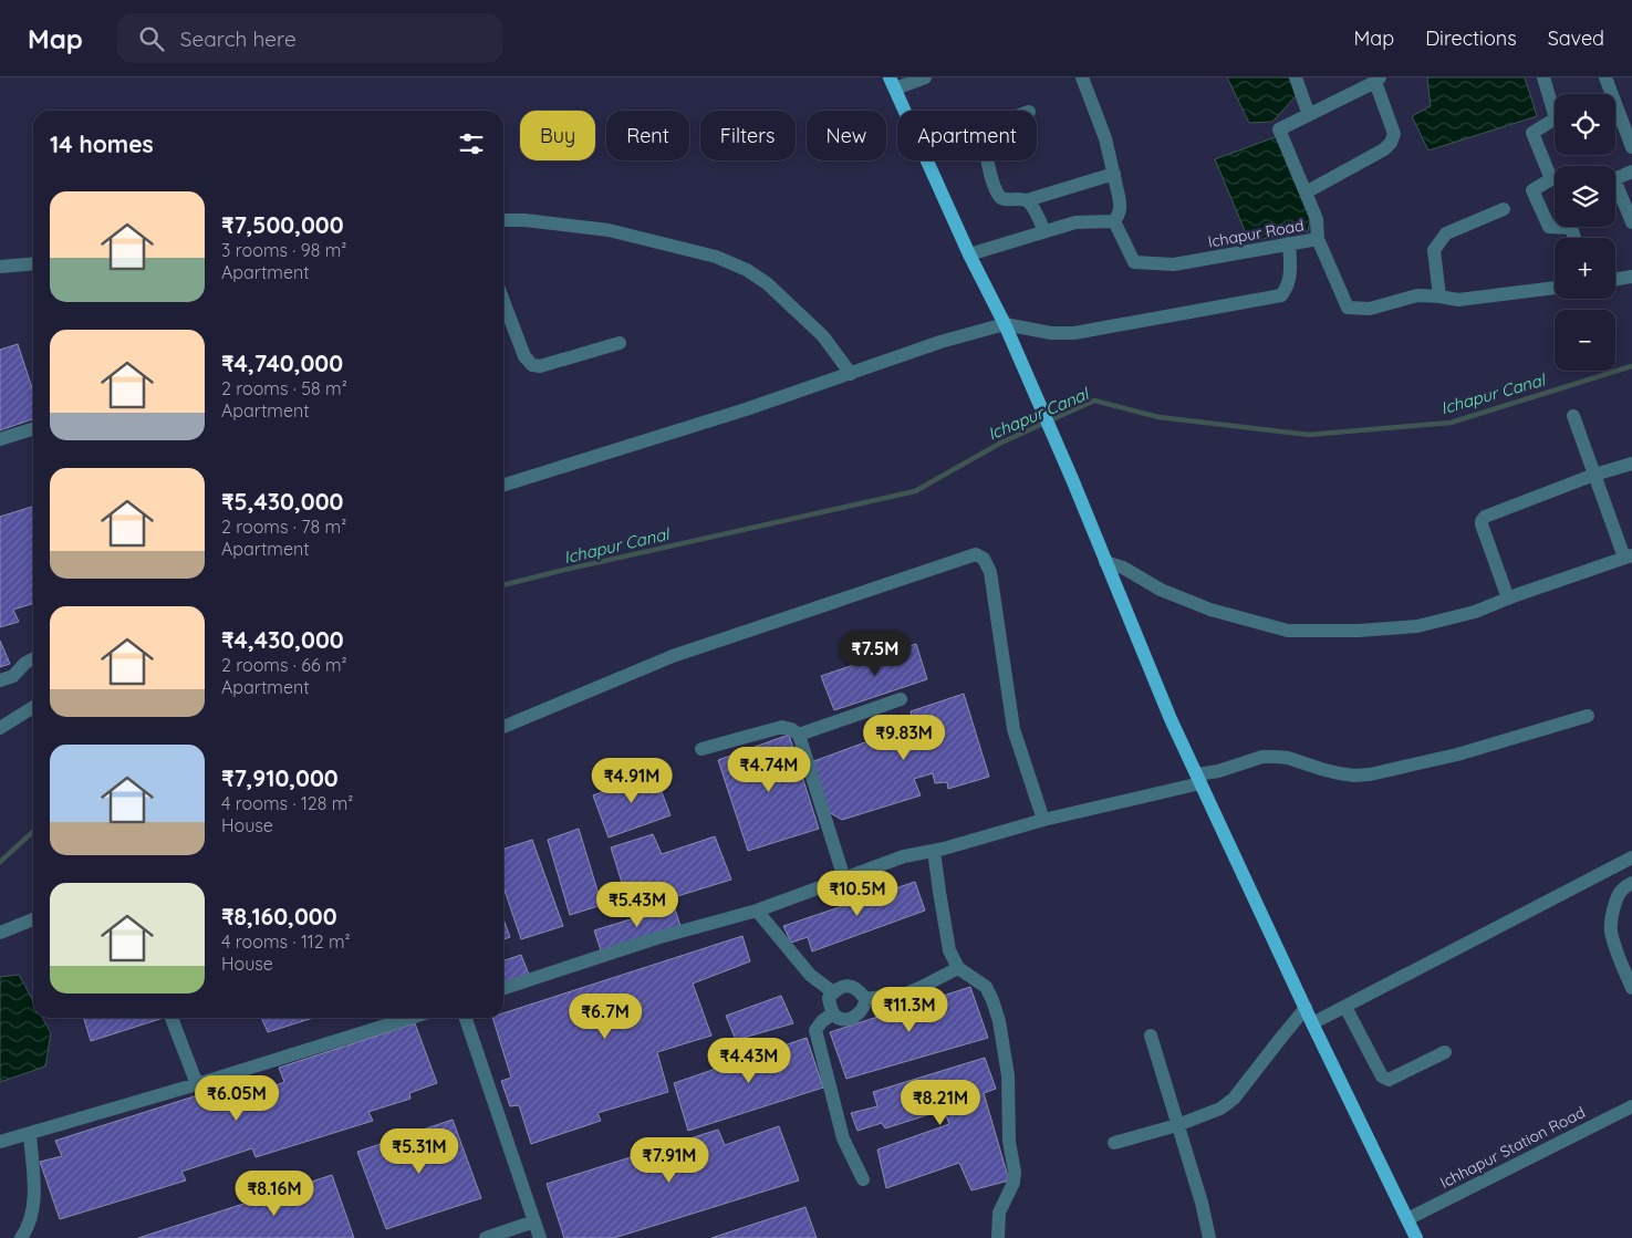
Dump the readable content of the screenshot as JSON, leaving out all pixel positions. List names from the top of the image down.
{
  "streets": {
    "street": ["Ichapur Road", "Ichhapur Station Road"]
  },
  "water": ["Ichapur Canal"],
  "page": {
    "header": "Map",
    "search": "Search here",
    "nav": ["Map", "Directions", "Saved"],
    "map_buttons": ["+", "−"],
    "chip": [
      "Buy",
      "Rent",
      "Filters",
      "New",
      "Apartment"
    ],
    "heading": "14 homes",
    "list": [
      {
        "name": "₹7,500,000",
        "note": "3 rooms · 98 m² · Apartment"
      },
      {
        "name": "₹4,740,000",
        "note": "2 rooms · 58 m² · Apartment"
      },
      {
        "name": "₹5,430,000",
        "note": "2 rooms · 78 m² · Apartment"
      },
      {
        "name": "₹4,430,000",
        "note": "2 rooms · 66 m² · Apartment"
      },
      {
        "name": "₹7,910,000",
        "note": "4 rooms · 128 m² · House"
      },
      {
        "name": "₹8,160,000",
        "note": "4 rooms · 112 m² · House"
      }
    ],
    "price": [
      "₹7.5M",
      "₹9.83M",
      "₹4.74M",
      "₹4.91M",
      "₹10.5M",
      "₹5.43M",
      "₹11.3M",
      "₹6.7M",
      "₹4.43M",
      "₹6.05M",
      "₹8.21M",
      "₹5.31M",
      "₹7.91M",
      "₹8.16M"
    ]
  }
}
